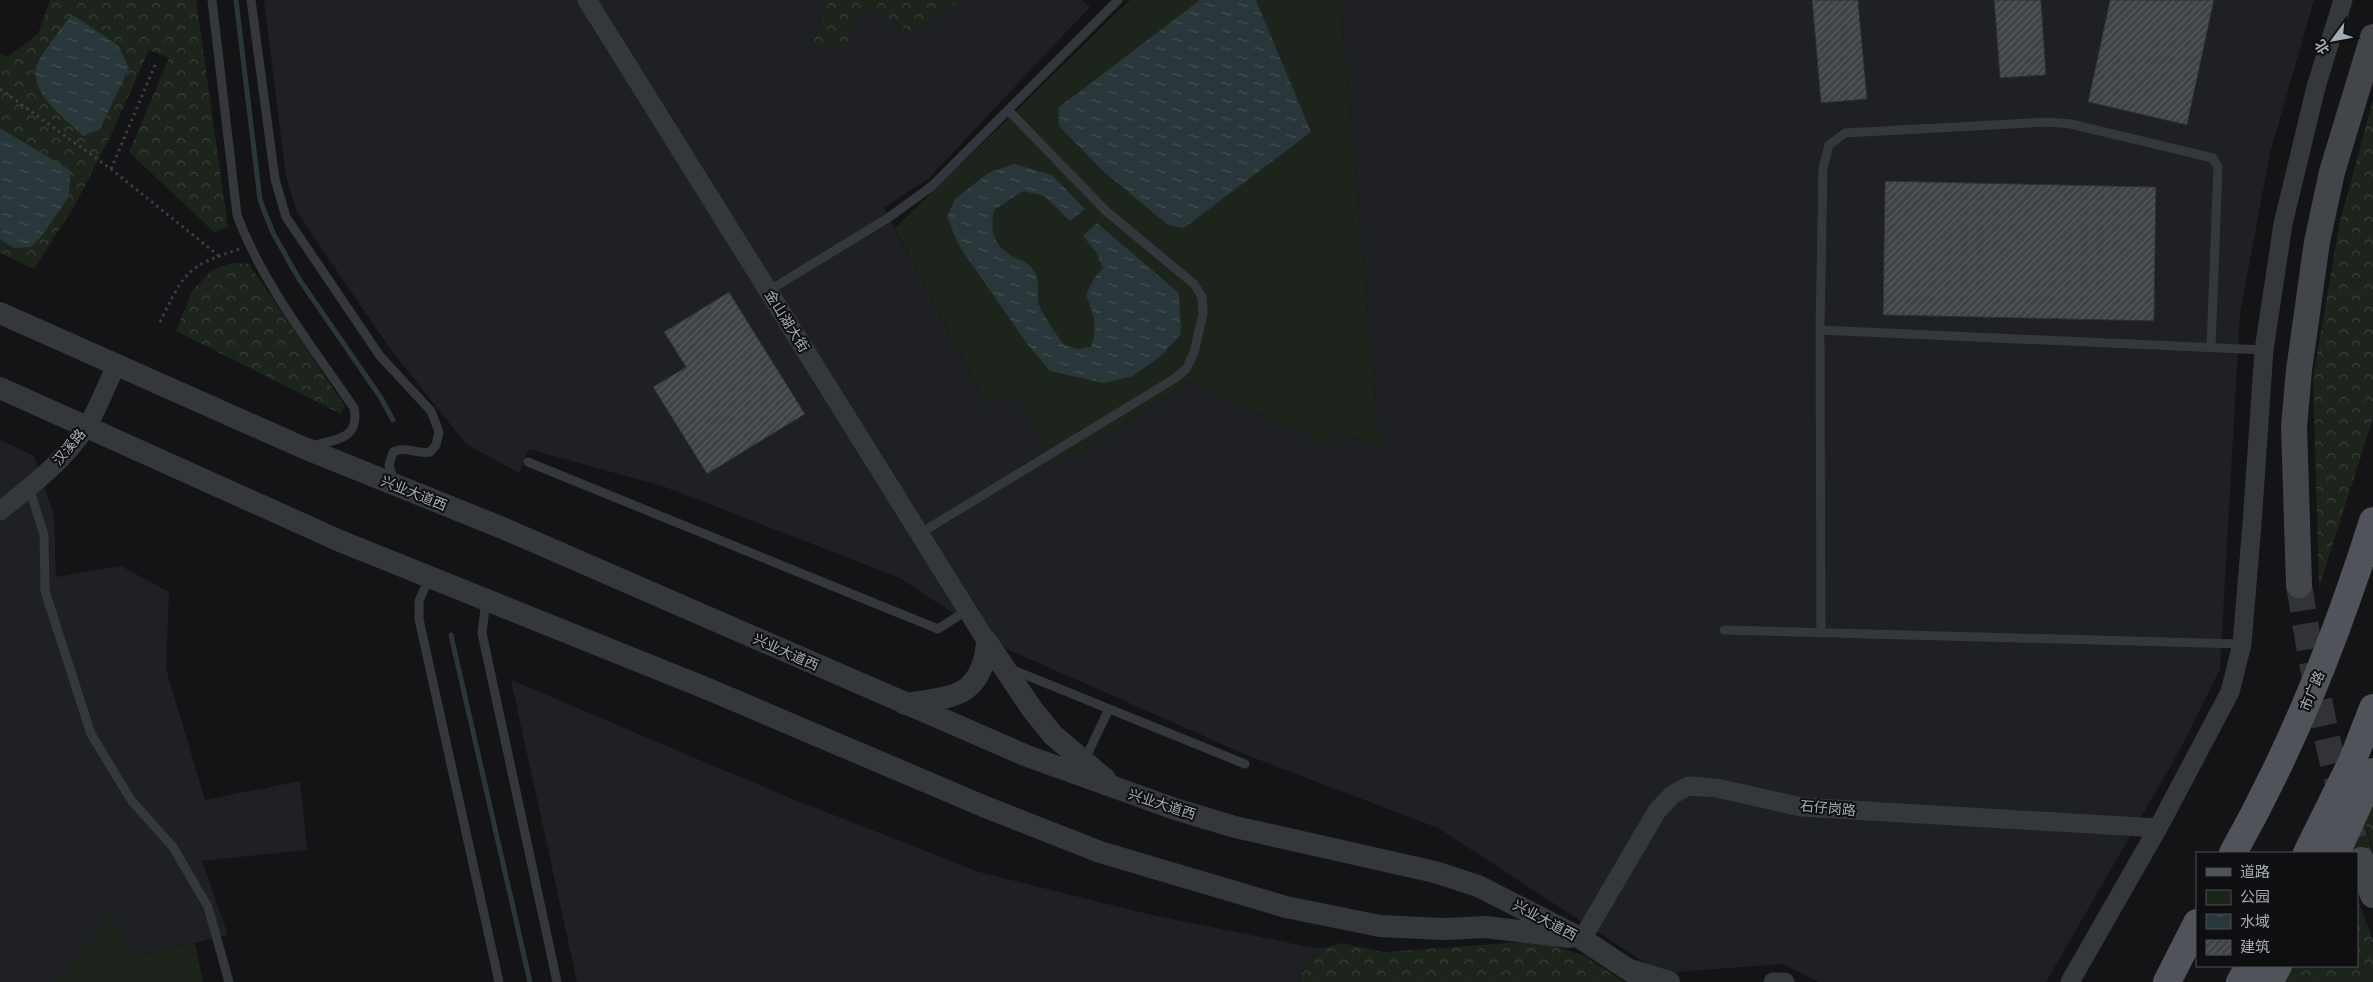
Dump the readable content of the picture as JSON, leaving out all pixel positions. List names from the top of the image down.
{
  "streets": {
    "main road": ["市广路"],
    "street": [
      "金山湖大街",
      "汉溪路",
      "兴业大道西",
      "石仔岗路"
    ]
  },
  "crossings": [
    ["汉溪路", "兴业大道西"],
    ["兴业大道西", "石仔岗路"]
  ],
  "legend": [
    "道路",
    "公园",
    "水域",
    "建筑"
  ],
  "north": "bottom left"
}
